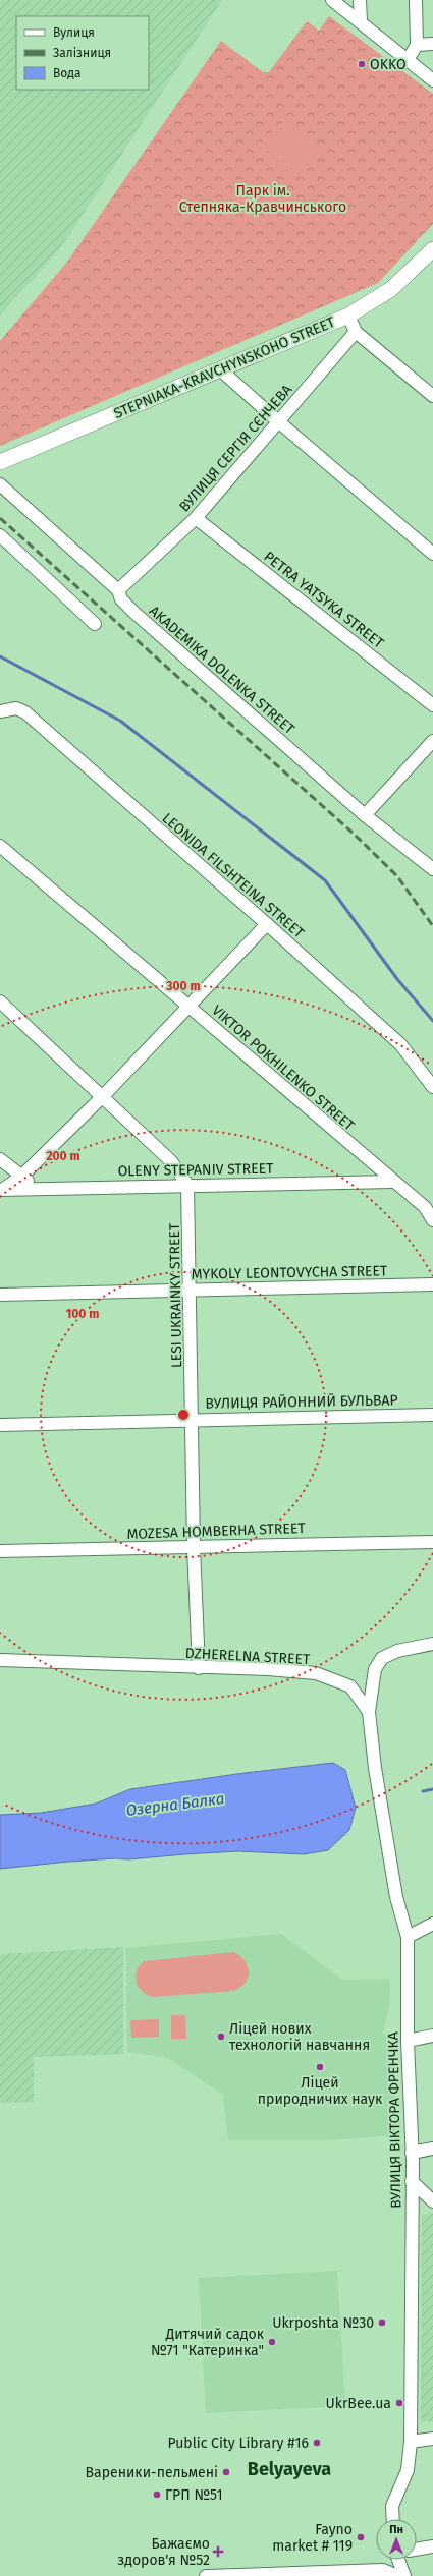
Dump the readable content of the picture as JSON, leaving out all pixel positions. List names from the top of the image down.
{
  "streets": {
    "main road": ["STEPNIAKA-KRAVCHYNSKOHO STREET"],
    "street": [
      "ВУЛИЦЯ СЕРГІЯ СЄНЧЕВА",
      "PETRA YATSYKA STREET",
      "AKADEMIKA DOLENKA STREET",
      "LEONIDA FILSHTEINA STREET",
      "VIKTOR POKHILENKO STREET",
      "OLENY STEPANIV STREET",
      "MYKOLY LEONTOVYCHA STREET",
      "LESI UKRAINKY STREET",
      "ВУЛИЦЯ РАЙОННИЙ БУЛЬВАР",
      "MOZESA HOMBERHA STREET",
      "DZHERELNA STREET",
      "ВУЛИЦЯ ВІКТОРА ФРЕНЧКА"
    ]
  },
  "crossings": [
    ["ВУЛИЦЯ СЕРГІЯ СЄНЧЕВА", "PETRA YATSYKA STREET"],
    ["ВУЛИЦЯ СЕРГІЯ СЄНЧЕВА", "AKADEMIKA DOLENKA STREET"],
    ["VIKTOR POKHILENKO STREET", "OLENY STEPANIV STREET"],
    ["OLENY STEPANIV STREET", "LESI UKRAINKY STREET"],
    ["MYKOLY LEONTOVYCHA STREET", "LESI UKRAINKY STREET"],
    ["LESI UKRAINKY STREET", "ВУЛИЦЯ РАЙОННИЙ БУЛЬВАР"],
    ["LESI UKRAINKY STREET", "MOZESA HOMBERHA STREET"],
    ["LESI UKRAINKY STREET", "DZHERELNA STREET"],
    ["DZHERELNA STREET", "ВУЛИЦЯ ВІКТОРА ФРЕНЧКА"]
  ],
  "districts": ["Belyayeva"],
  "water": ["Озерна Балка"],
  "parks": ["Парк ім. Степняка-Кравчинського"],
  "places": {
    "other": [
      "OKKO",
      "Ліцей нових технологій навчання",
      "Ліцей природничих наук",
      "Ukrposhta №30",
      "Дитячий садок №71 \"Катеринка\"",
      "UkrBee.ua",
      "Public City Library #16",
      "Вареники-пельмені",
      "ГРП №51",
      "Fayno market # 119"
    ],
    "health": ["Бажаємо здоров'я №52"]
  },
  "legend": ["Вулиця", "Залізниця", "Вода"],
  "north": "top",
  "rings": ["300 m", "200 m", "100 m"]
}
